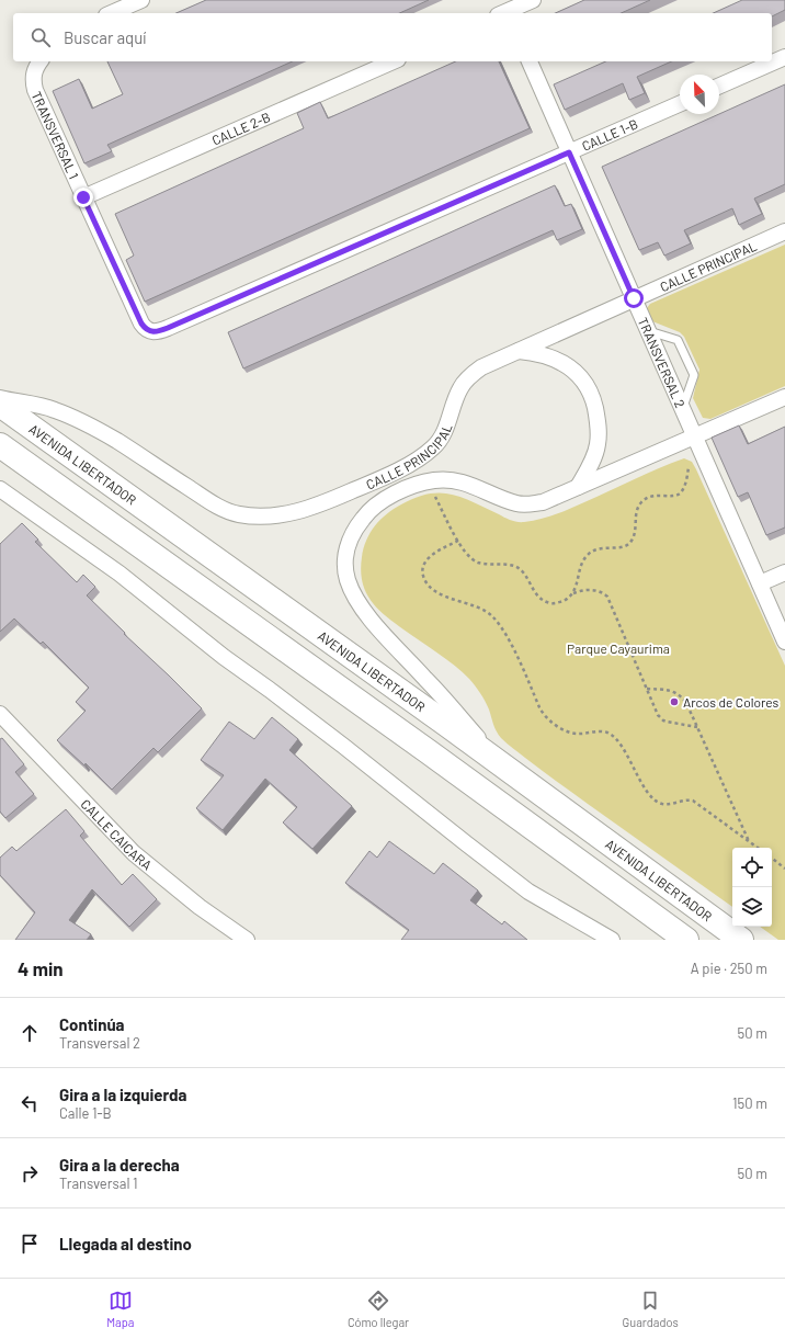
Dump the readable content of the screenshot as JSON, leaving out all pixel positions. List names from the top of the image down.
{
  "streets": {
    "main road": ["AVENIDA LIBERTADOR"],
    "street": [
      "CALLE 2-B",
      "CALLE 1-B",
      "TRANSVERSAL 1",
      "CALLE PRINCIPAL",
      "TRANSVERSAL 2",
      "CALLE CAICARA"
    ]
  },
  "crossings": [
    ["CALLE 2-B", "TRANSVERSAL 1"],
    ["CALLE 1-B", "TRANSVERSAL 1"],
    ["CALLE 1-B", "TRANSVERSAL 2"],
    ["CALLE PRINCIPAL", "TRANSVERSAL 2"],
    ["CALLE PRINCIPAL", "AVENIDA LIBERTADOR"]
  ],
  "parks": ["Parque Cayaurima"],
  "places": ["Arcos de Colores"],
  "north": "top left",
  "page": {
    "search": "Buscar aquí",
    "heading": ["4 min", "A pie · 250 m"],
    "list": [
      ["Continúa", "Transversal 2", "50 m"],
      ["Gira a la izquierda", "Calle 1-B", "150 m"],
      ["Gira a la derecha", "Transversal 1", "50 m"],
      "Llegada al destino"
    ],
    "nav": ["Mapa", "Cómo llegar", "Guardados"]
  }
}
